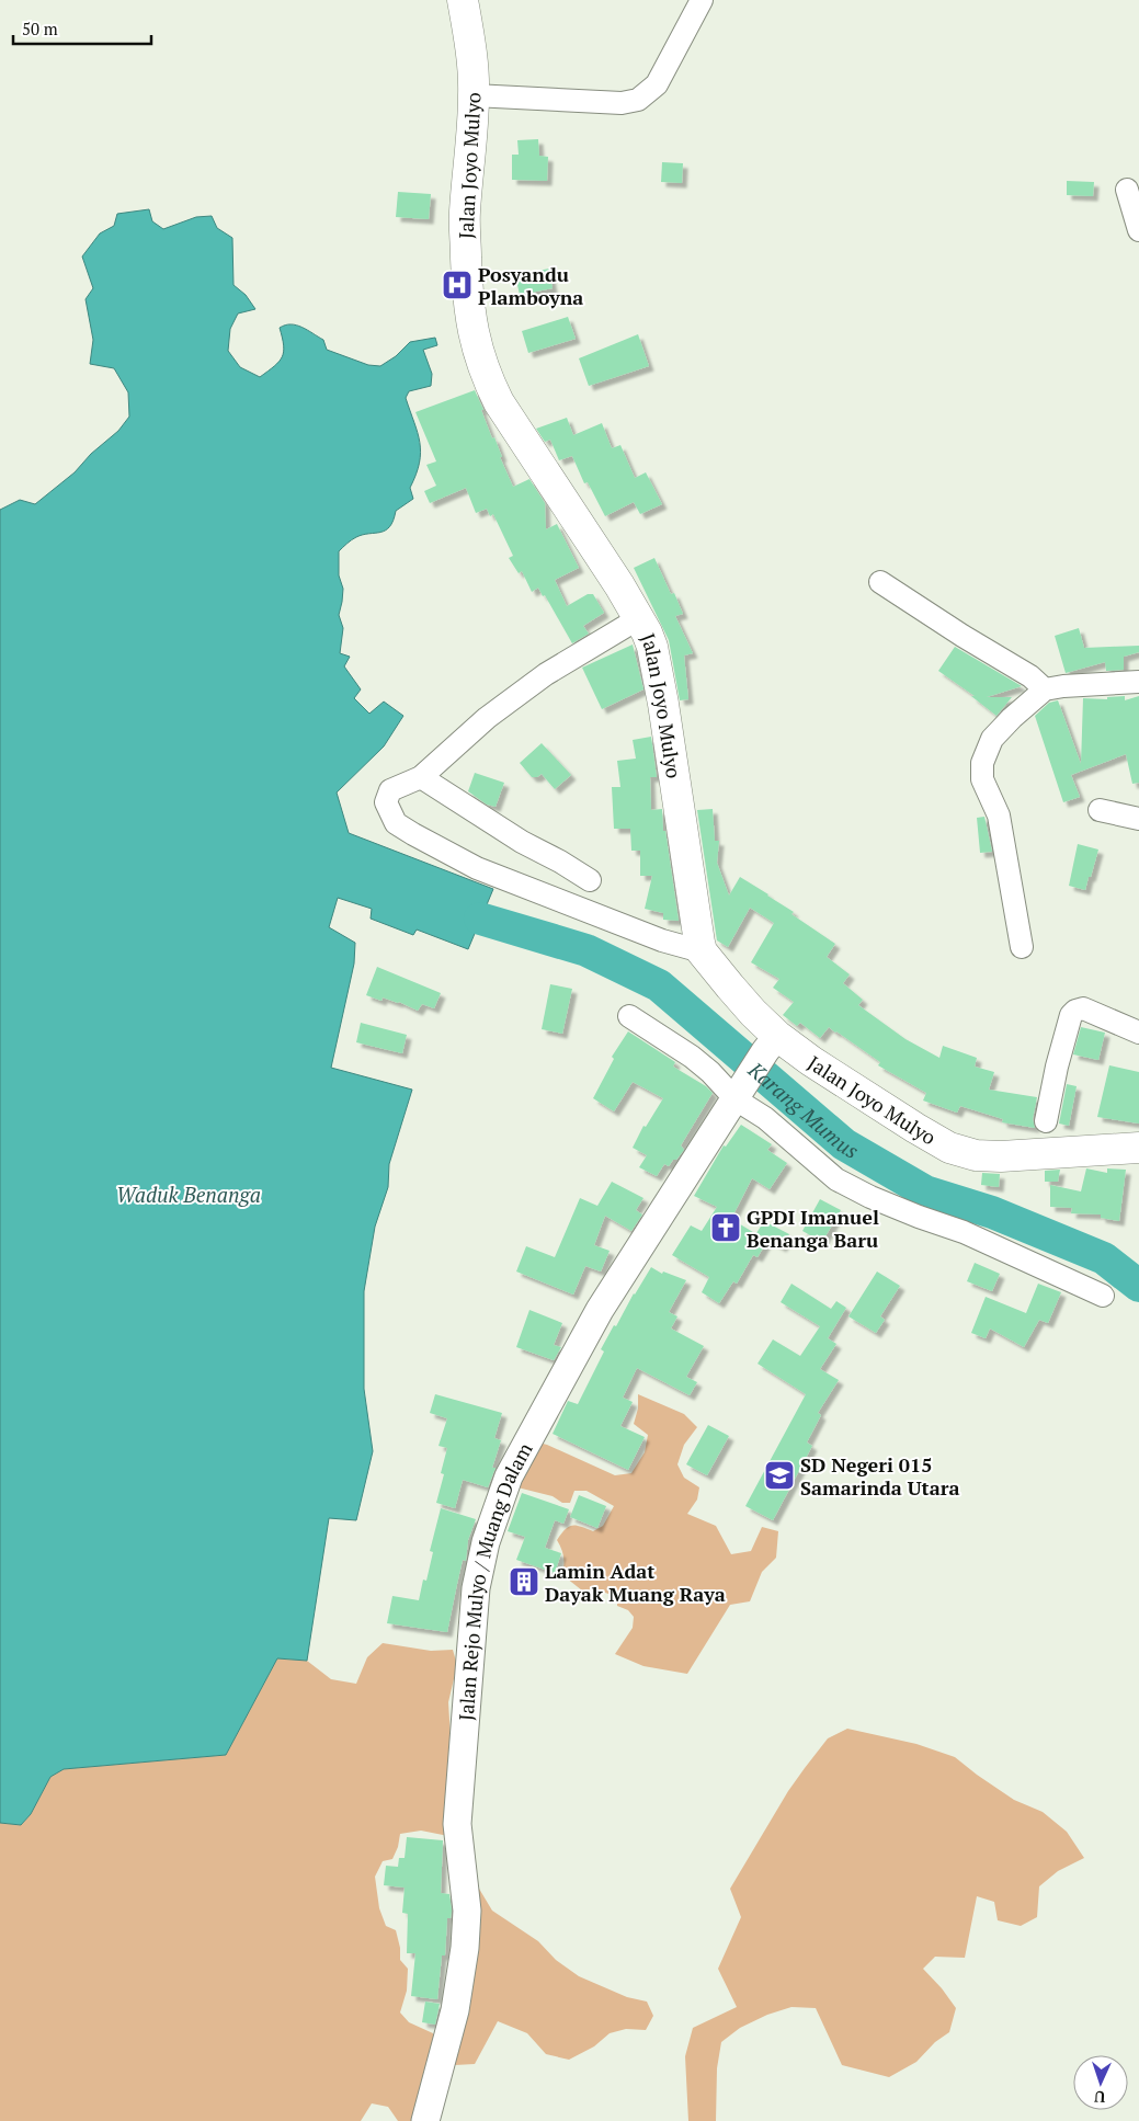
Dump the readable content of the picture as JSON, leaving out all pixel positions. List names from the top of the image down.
{
  "streets": {
    "main road": ["Jalan Joyo Mulyo"],
    "street": ["Jalan Rejo Mulyo / Muang Dalam"]
  },
  "crossings": [
    ["Jalan Joyo Mulyo", "Jalan Rejo Mulyo / Muang Dalam"]
  ],
  "water": ["Karang Mumus", "Waduk Benanga"],
  "places": {
    "hospital": ["Posyandu Plamboyna"],
    "church": ["GPDI Imanuel Benanga Baru"],
    "school or university": ["SD Negeri 015 Samarinda Utara"],
    "building": ["Lamin Adat Dayak Muang Raya"]
  },
  "scale_bar": "50 m",
  "north": "bottom"
}
